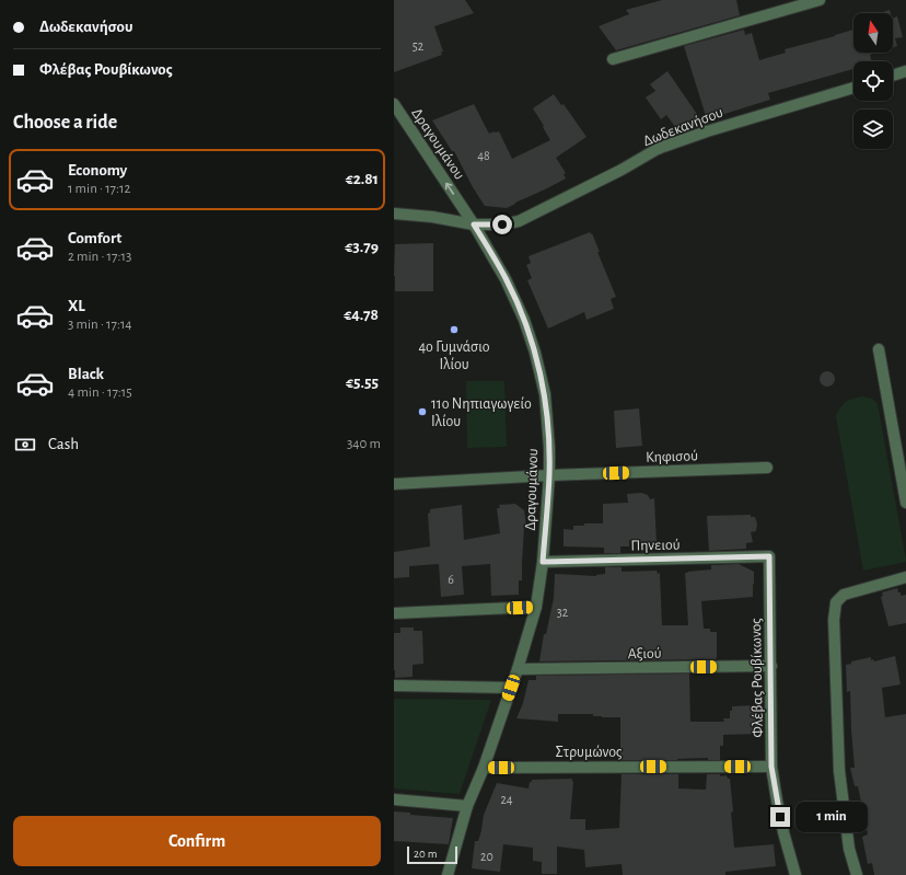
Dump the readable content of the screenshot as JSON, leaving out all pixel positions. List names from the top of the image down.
{
  "streets": {
    "street": [
      "Δωδεκανήσου",
      "Δραγουμάνου",
      "Κηφισού",
      "Πηνειού",
      "Αξιού",
      "Φλέβας Ρουβίκωνος",
      "Στρυμώνος"
    ]
  },
  "crossings": [
    ["Δωδεκανήσου", "Δραγουμάνου"],
    ["Δραγουμάνου", "Κηφισού"],
    ["Δραγουμάνου", "Πηνειού"],
    ["Δραγουμάνου", "Αξιού"],
    ["Δραγουμάνου", "Στρυμώνος"],
    ["Πηνειού", "Φλέβας Ρουβίκωνος"],
    ["Αξιού", "Φλέβας Ρουβίκωνος"],
    ["Φλέβας Ρουβίκωνος", "Στρυμώνος"]
  ],
  "places": ["4ο Γυμνάσιο Ιλίου", "11ο Νηπιαγωγείο Ιλίου"],
  "house_numbers": [
    "52",
    "48",
    "6",
    "32",
    "24",
    "20"
  ],
  "scale_bar": "20 m",
  "north": "top",
  "page": {
    "banner": ["Δωδεκανήσου", "Φλέβας Ρουβίκωνος"],
    "heading": "Choose a ride",
    "list": [
      {
        "name": "Economy",
        "note": "1 min · 17:12",
        "value": "€2.81"
      },
      {
        "name": "Comfort",
        "note": "2 min · 17:13",
        "value": "€3.79"
      },
      {
        "name": "XL",
        "note": "3 min · 17:14",
        "value": "€4.78"
      },
      {
        "name": "Black",
        "note": "4 min · 17:15",
        "value": "€5.55"
      }
    ],
    "pay": ["Cash", "340 m"],
    "bubble": "1 min",
    "buttons": "Confirm",
    "scale": "20 m"
  }
}
